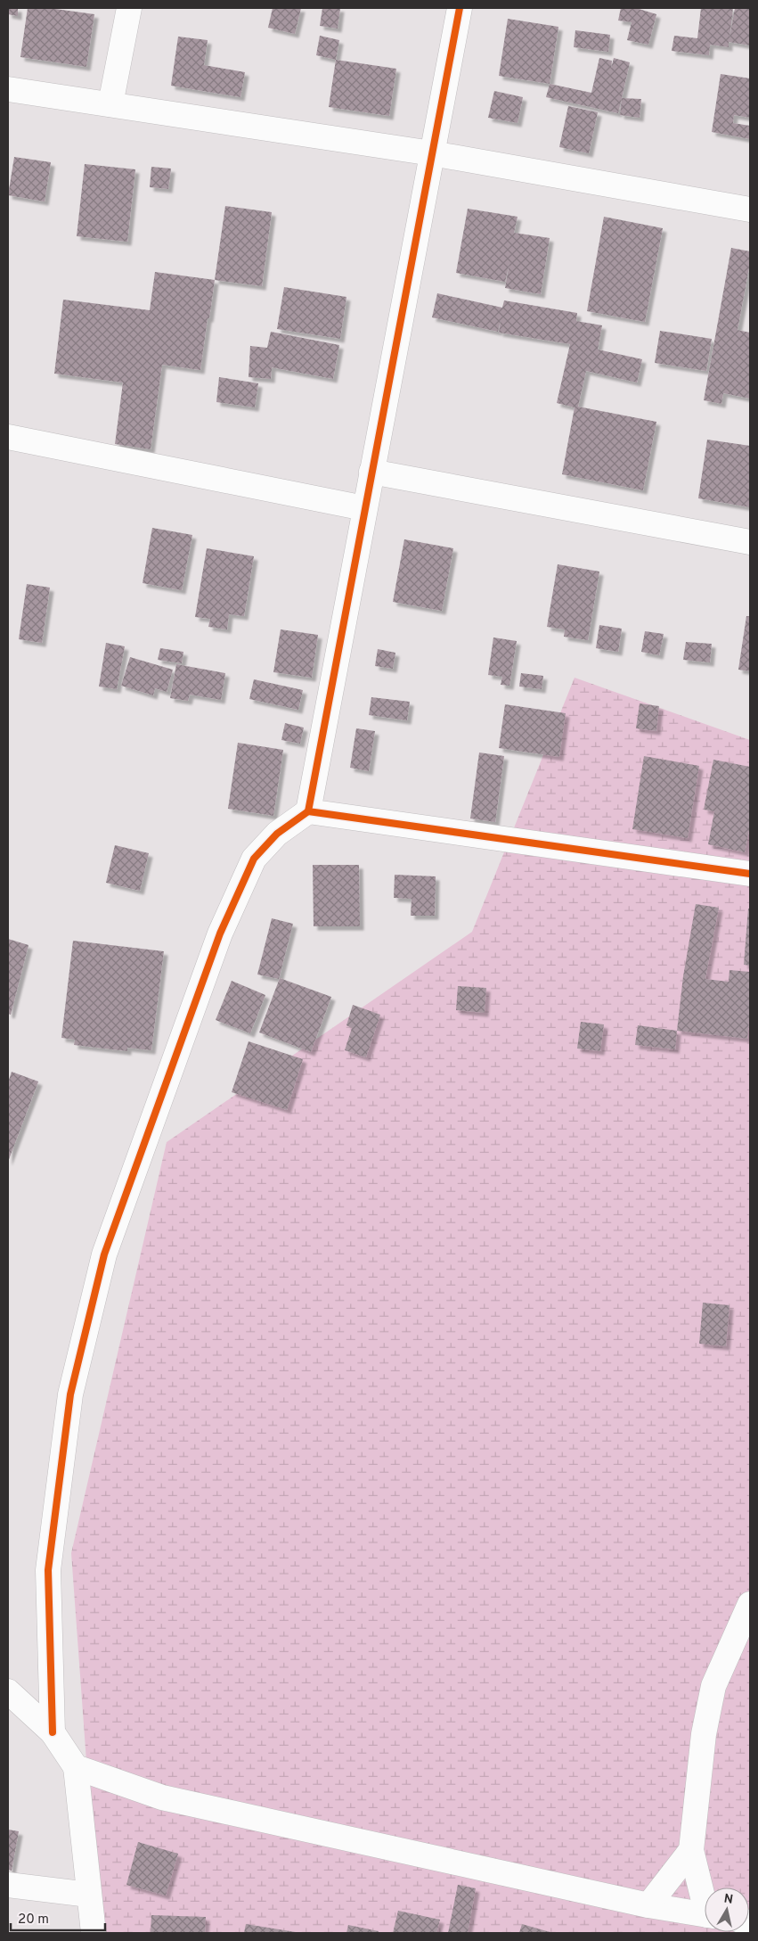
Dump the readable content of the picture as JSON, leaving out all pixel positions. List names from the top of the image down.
{
  "scale_bar": "20 m",
  "north": "top"
}
